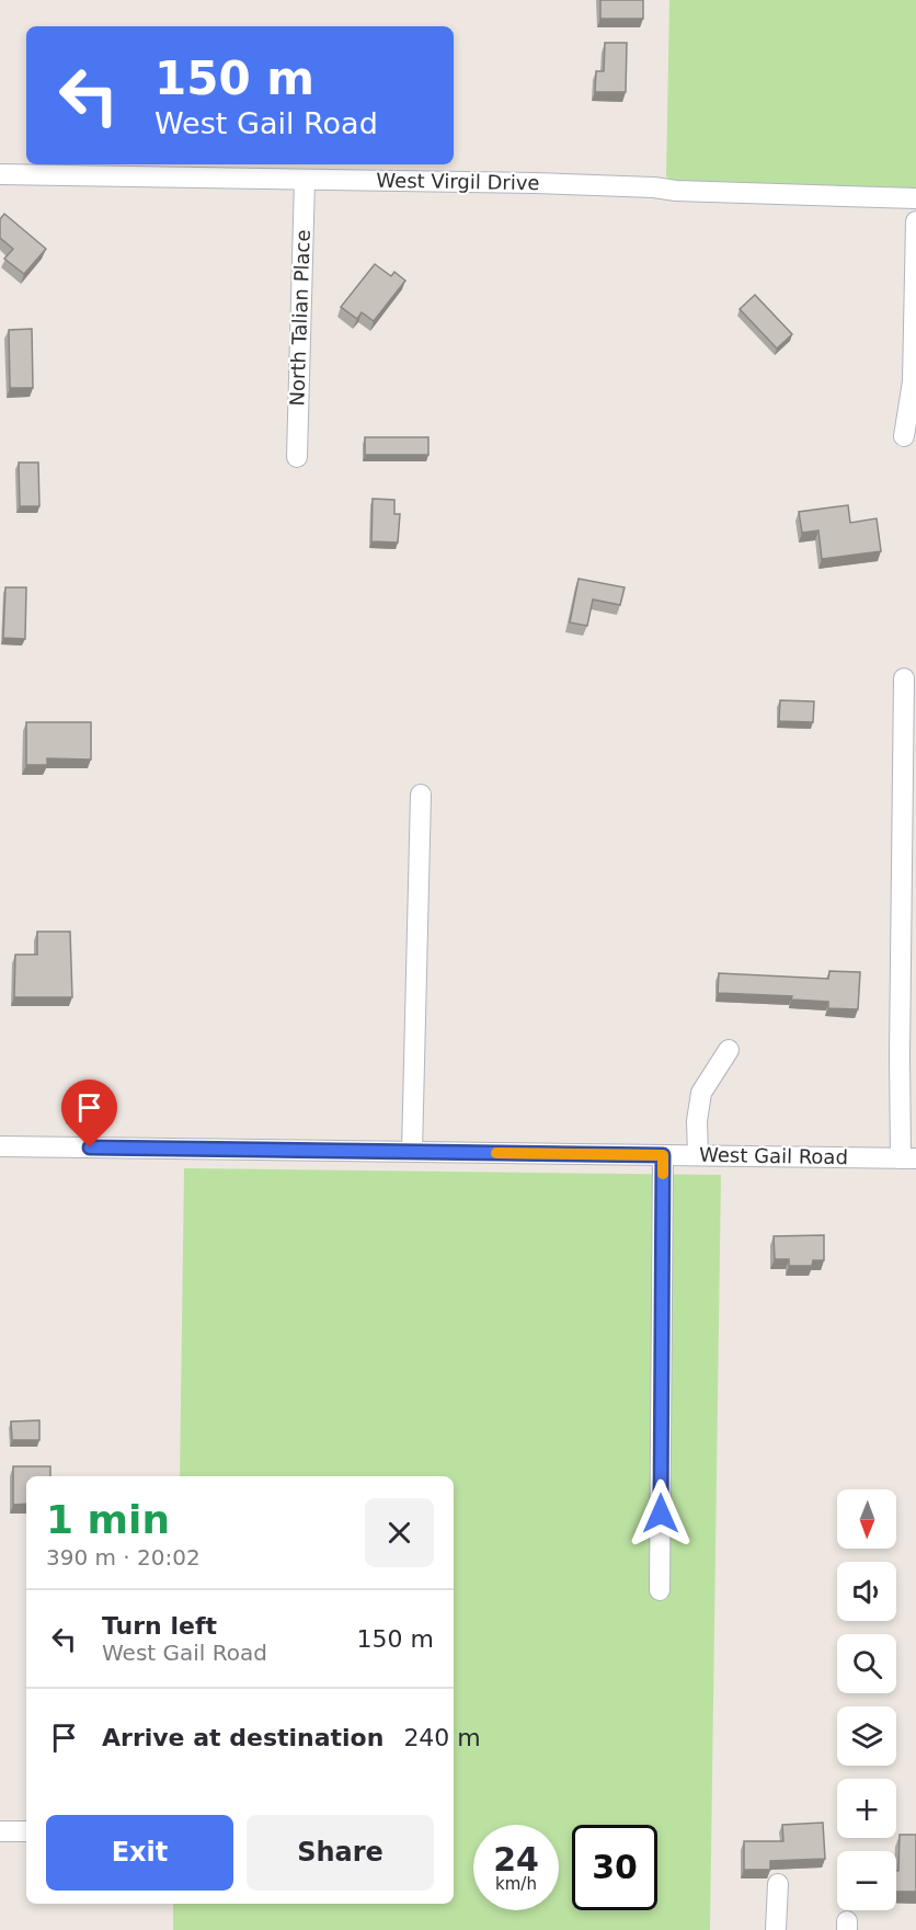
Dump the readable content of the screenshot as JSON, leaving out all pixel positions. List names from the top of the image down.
{
  "streets": {
    "street": ["West Virgil Drive", "North Talian Place", "West Gail Road"]
  },
  "crossings": [
    ["West Virgil Drive", "North Talian Place"]
  ],
  "north": "bottom",
  "page": {
    "turn": ["150 m", "West Gail Road"],
    "heading": ["1 min", "390 m · 20:02"],
    "map_buttons": ["+", "−"],
    "list": [
      {
        "name": "Turn left",
        "note": "West Gail Road",
        "value": "150 m"
      },
      {
        "name": "Arrive at destination",
        "value": "240 m"
      }
    ],
    "buttons": ["Exit", "Share"],
    "speed": "24 km/h",
    "limit": "30"
  }
}
